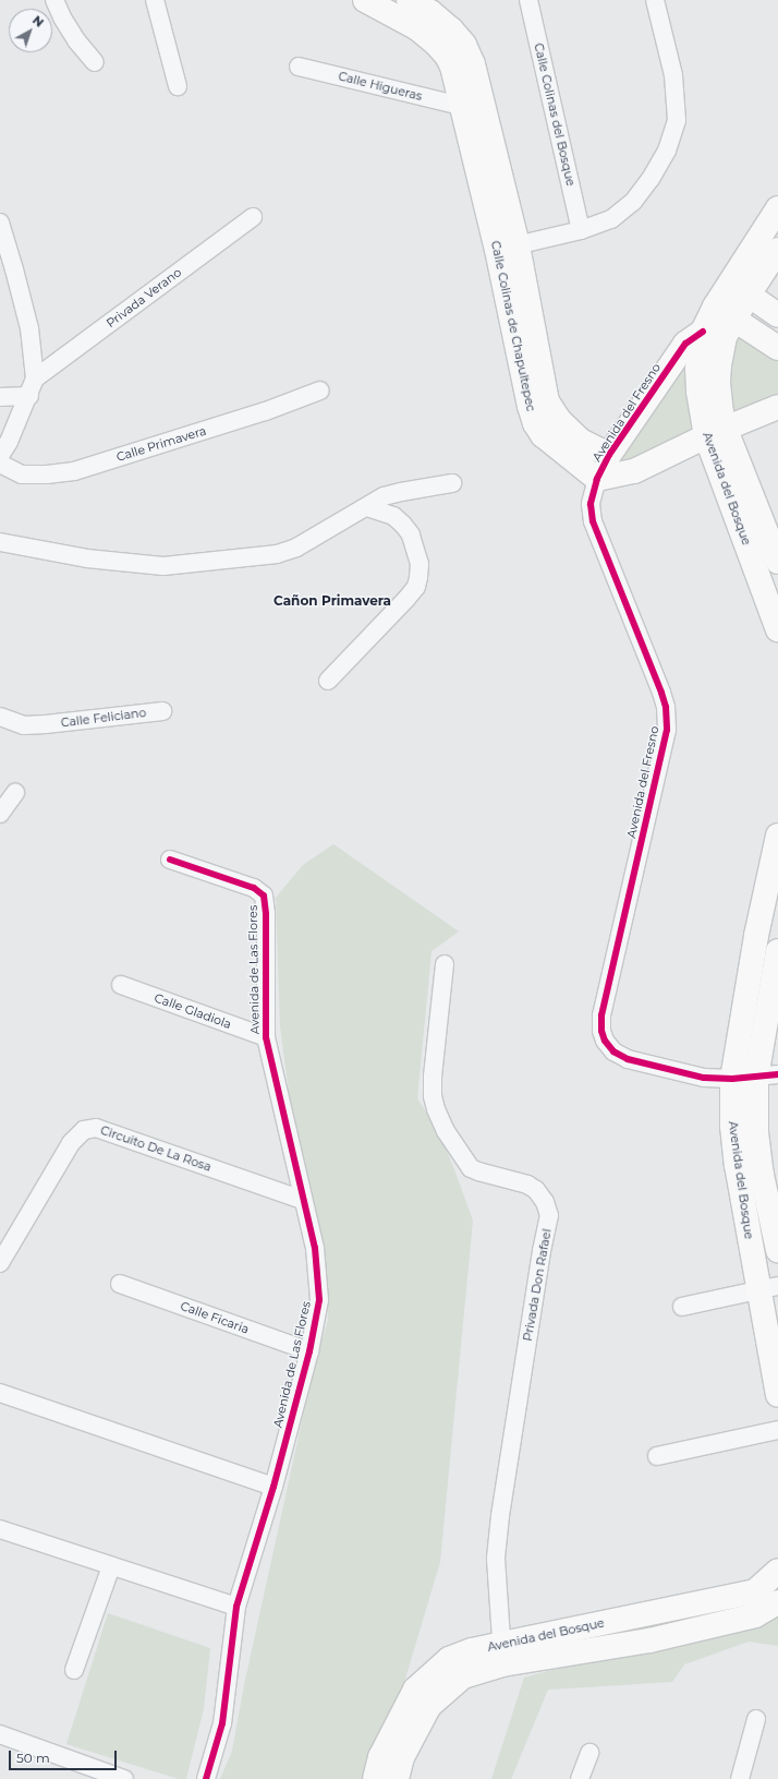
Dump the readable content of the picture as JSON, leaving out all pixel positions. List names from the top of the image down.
{
  "streets": {
    "street": [
      "Calle Higueras",
      "Calle Colinas del Bosque",
      "Privada Verano",
      "Calle Colinas de Chapultepec",
      "Avenida del Fresno",
      "Calle Primavera",
      "Avenida del Bosque",
      "Calle Feliciano",
      "Avenida de Las Flores",
      "Calle Gladiola",
      "Circuito De La Rosa",
      "Privada Don Rafael",
      "Calle Ficaria"
    ]
  },
  "crossings": [
    ["Calle Higueras", "Calle Colinas de Chapultepec"],
    ["Calle Colinas de Chapultepec", "Avenida del Fresno"],
    ["Avenida del Fresno", "Avenida del Bosque"],
    ["Avenida del Bosque", "Privada Don Rafael"],
    ["Avenida de Las Flores", "Calle Gladiola"],
    ["Avenida de Las Flores", "Circuito De La Rosa"],
    ["Avenida de Las Flores", "Calle Ficaria"]
  ],
  "districts": ["Cañon Primavera"],
  "scale_bar": "50 m",
  "north": "top right"
}
